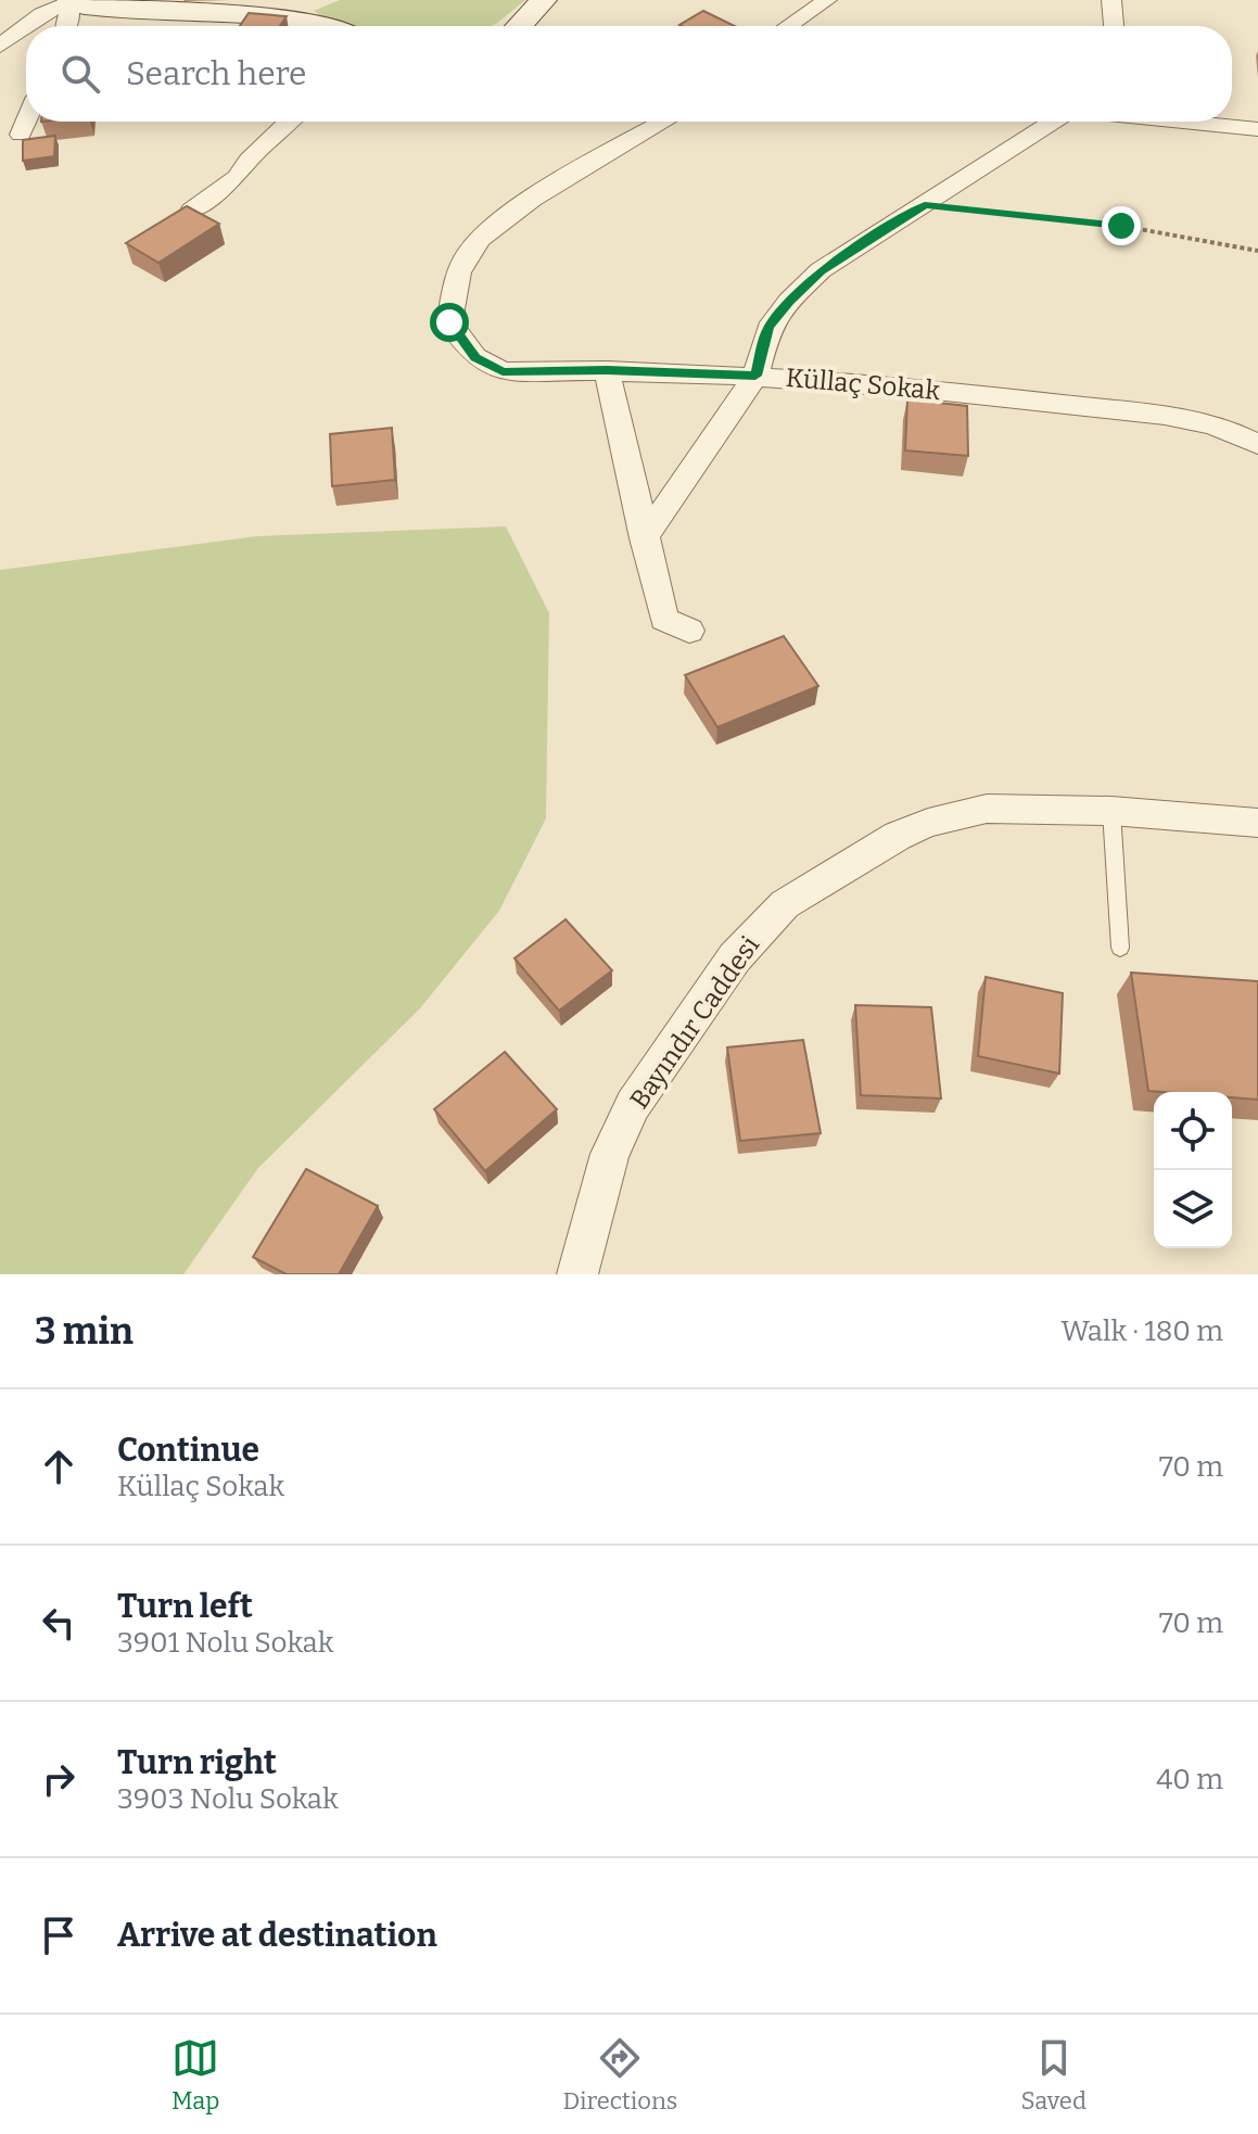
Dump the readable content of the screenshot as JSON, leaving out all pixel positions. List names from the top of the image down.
{
  "streets": {
    "street": ["Küllaç Sokak", "Bayındır Caddesi"]
  },
  "page": {
    "search": "Search here",
    "heading": ["3 min", "Walk · 180 m"],
    "list": [
      ["Continue", "Küllaç Sokak", "70 m"],
      ["Turn left", "3901 Nolu Sokak", "70 m"],
      ["Turn right", "3903 Nolu Sokak", "40 m"],
      "Arrive at destination"
    ],
    "nav": ["Map", "Directions", "Saved"]
  }
}
